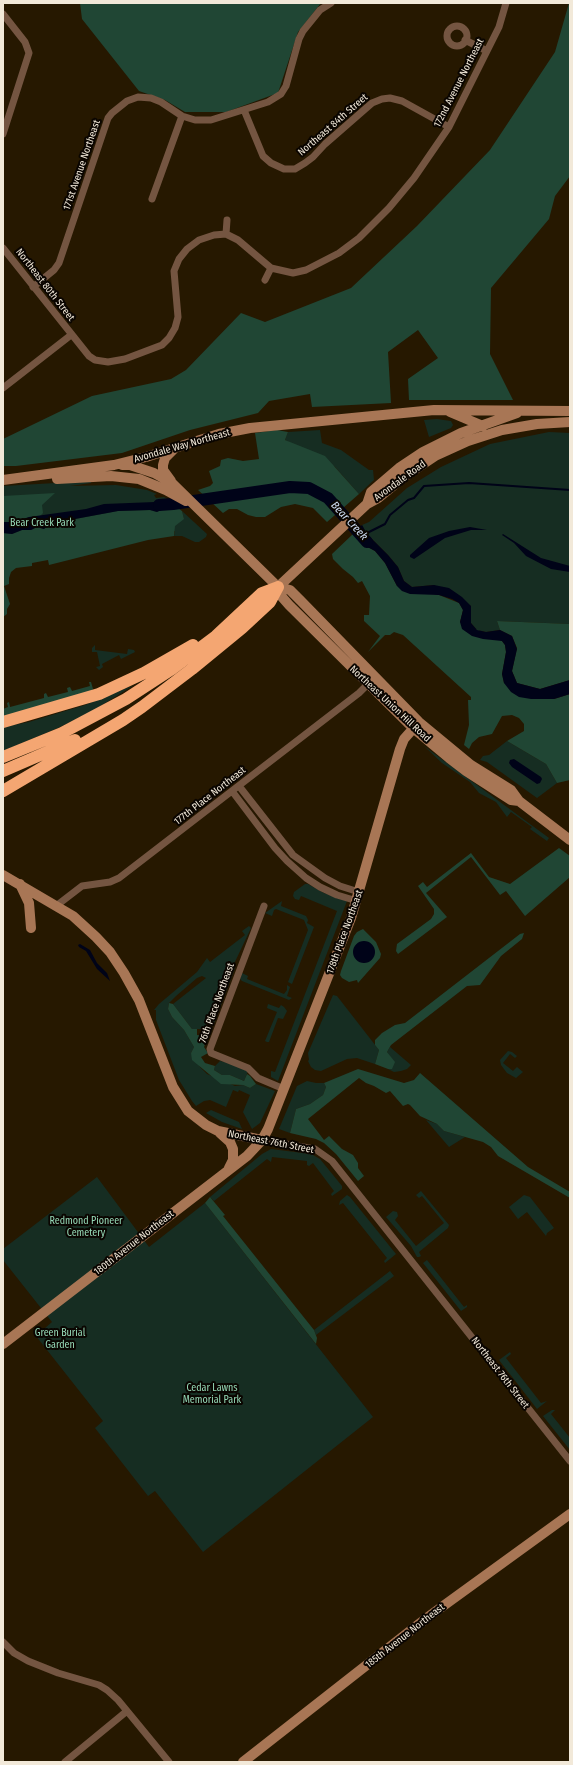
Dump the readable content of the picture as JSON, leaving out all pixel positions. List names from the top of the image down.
{
  "streets": {
    "street": [
      "172nd Avenue Northeast",
      "Northeast 84th Street",
      "171st Avenue Northeast",
      "Northeast 80th Street",
      "Avondale Way Northeast",
      "Avondale Road",
      "Northeast Union Hill Road",
      "177th Place Northeast",
      "178th Place Northeast",
      "76th Place Northeast",
      "Northeast 76th Street",
      "180th Avenue Northeast",
      "185th Avenue Northeast"
    ]
  },
  "crossings": [
    ["172nd Avenue Northeast", "Northeast 84th Street"],
    ["172nd Avenue Northeast", "Northeast 80th Street"],
    ["Northeast 84th Street", "171st Avenue Northeast"],
    ["171st Avenue Northeast", "Northeast 80th Street"],
    ["Avondale Way Northeast", "Avondale Road"],
    ["Avondale Way Northeast", "Northeast Union Hill Road"],
    ["Avondale Road", "Northeast Union Hill Road"],
    ["Northeast Union Hill Road", "177th Place Northeast"],
    ["Northeast Union Hill Road", "178th Place Northeast"],
    ["177th Place Northeast", "Northeast 76th Street"],
    ["178th Place Northeast", "76th Place Northeast"],
    ["178th Place Northeast", "Northeast 76th Street"],
    ["178th Place Northeast", "180th Avenue Northeast"],
    ["Northeast 76th Street", "180th Avenue Northeast"]
  ],
  "water": ["Bear Creek"],
  "parks": [
    "Bear Creek Park",
    "Redmond Pioneer Cemetery",
    "Green Burial Garden",
    "Cedar Lawns Memorial Park"
  ]
}
